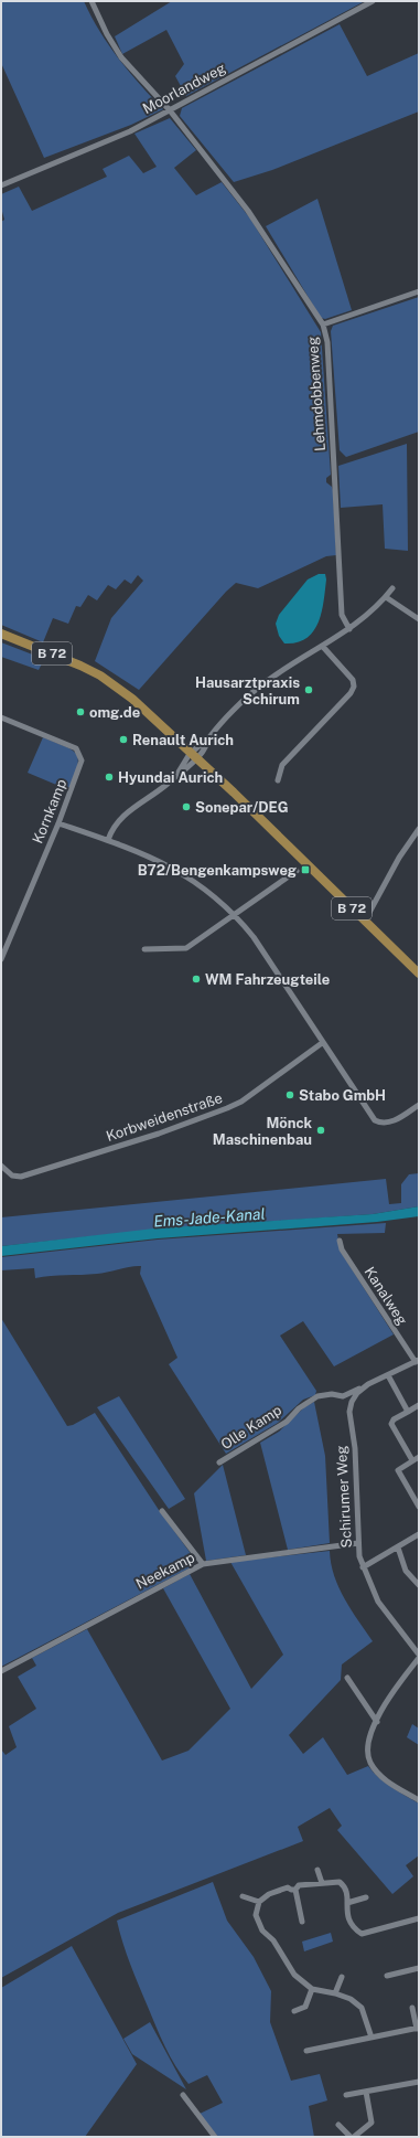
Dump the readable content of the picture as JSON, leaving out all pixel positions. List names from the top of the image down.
{
  "streets": {
    "main road": ["B 72"],
    "street": [
      "Moorlandweg",
      "Lehmdobbenweg",
      "Kornkamp",
      "Korbweidenstraße",
      "Kanalweg",
      "Olle Kamp",
      "Schirumer Weg",
      "Neekamp"
    ]
  },
  "crossings": [
    ["Moorlandweg", "Lehmdobbenweg"],
    ["Schirumer Weg", "Neekamp"]
  ],
  "water": ["Ems-Jade-Kanal"],
  "places": {
    "other": [
      "Hausarztpraxis Schirum",
      "omg.de",
      "Renault Aurich",
      "Hyundai Aurich",
      "Sonepar/DEG",
      "WM Fahrzeugteile",
      "Stabo GmbH",
      "Mönck Maschinenbau"
    ],
    "transit": ["B72/Bengenkampsweg"]
  }
}
